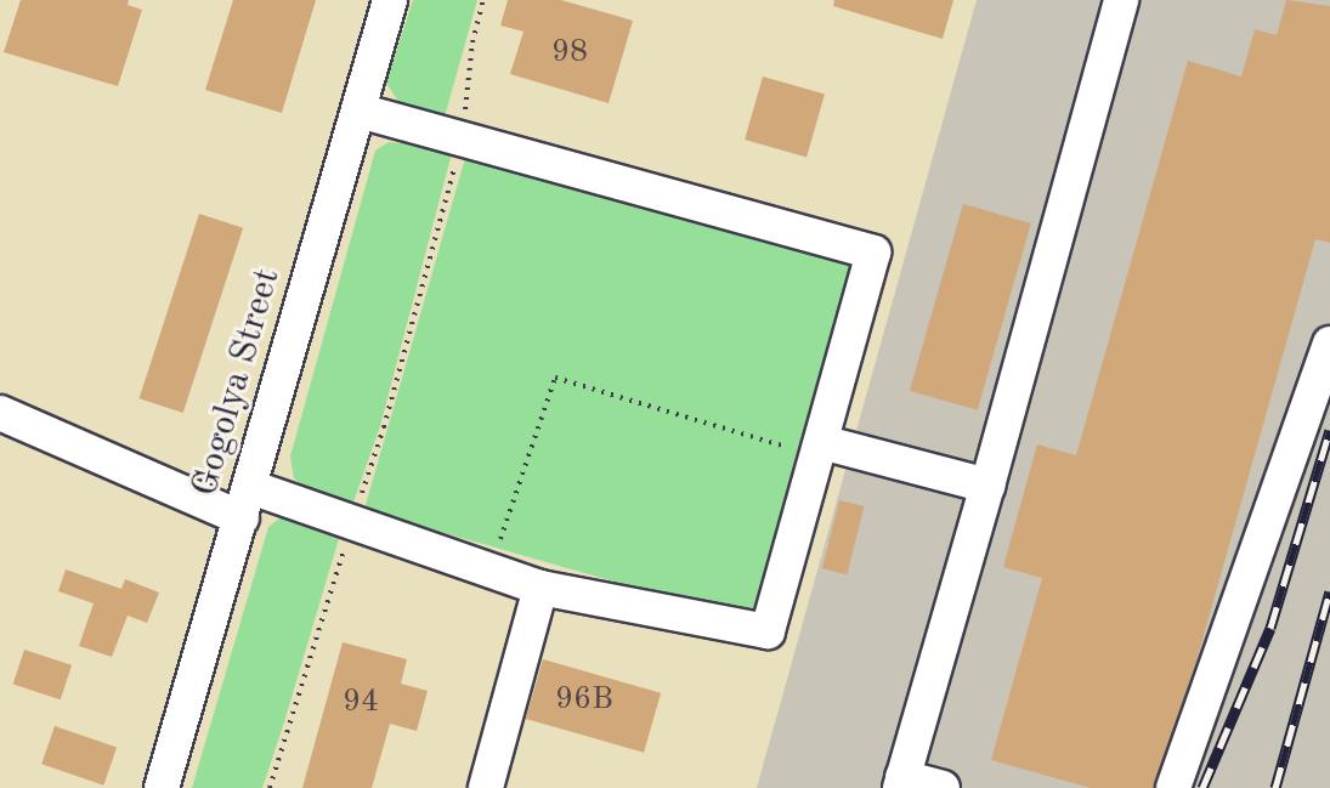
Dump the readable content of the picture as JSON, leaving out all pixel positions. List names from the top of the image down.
{
  "streets": {
    "street": ["Gogolya Street"]
  },
  "house_numbers": ["98", "96В", "94"]
}
